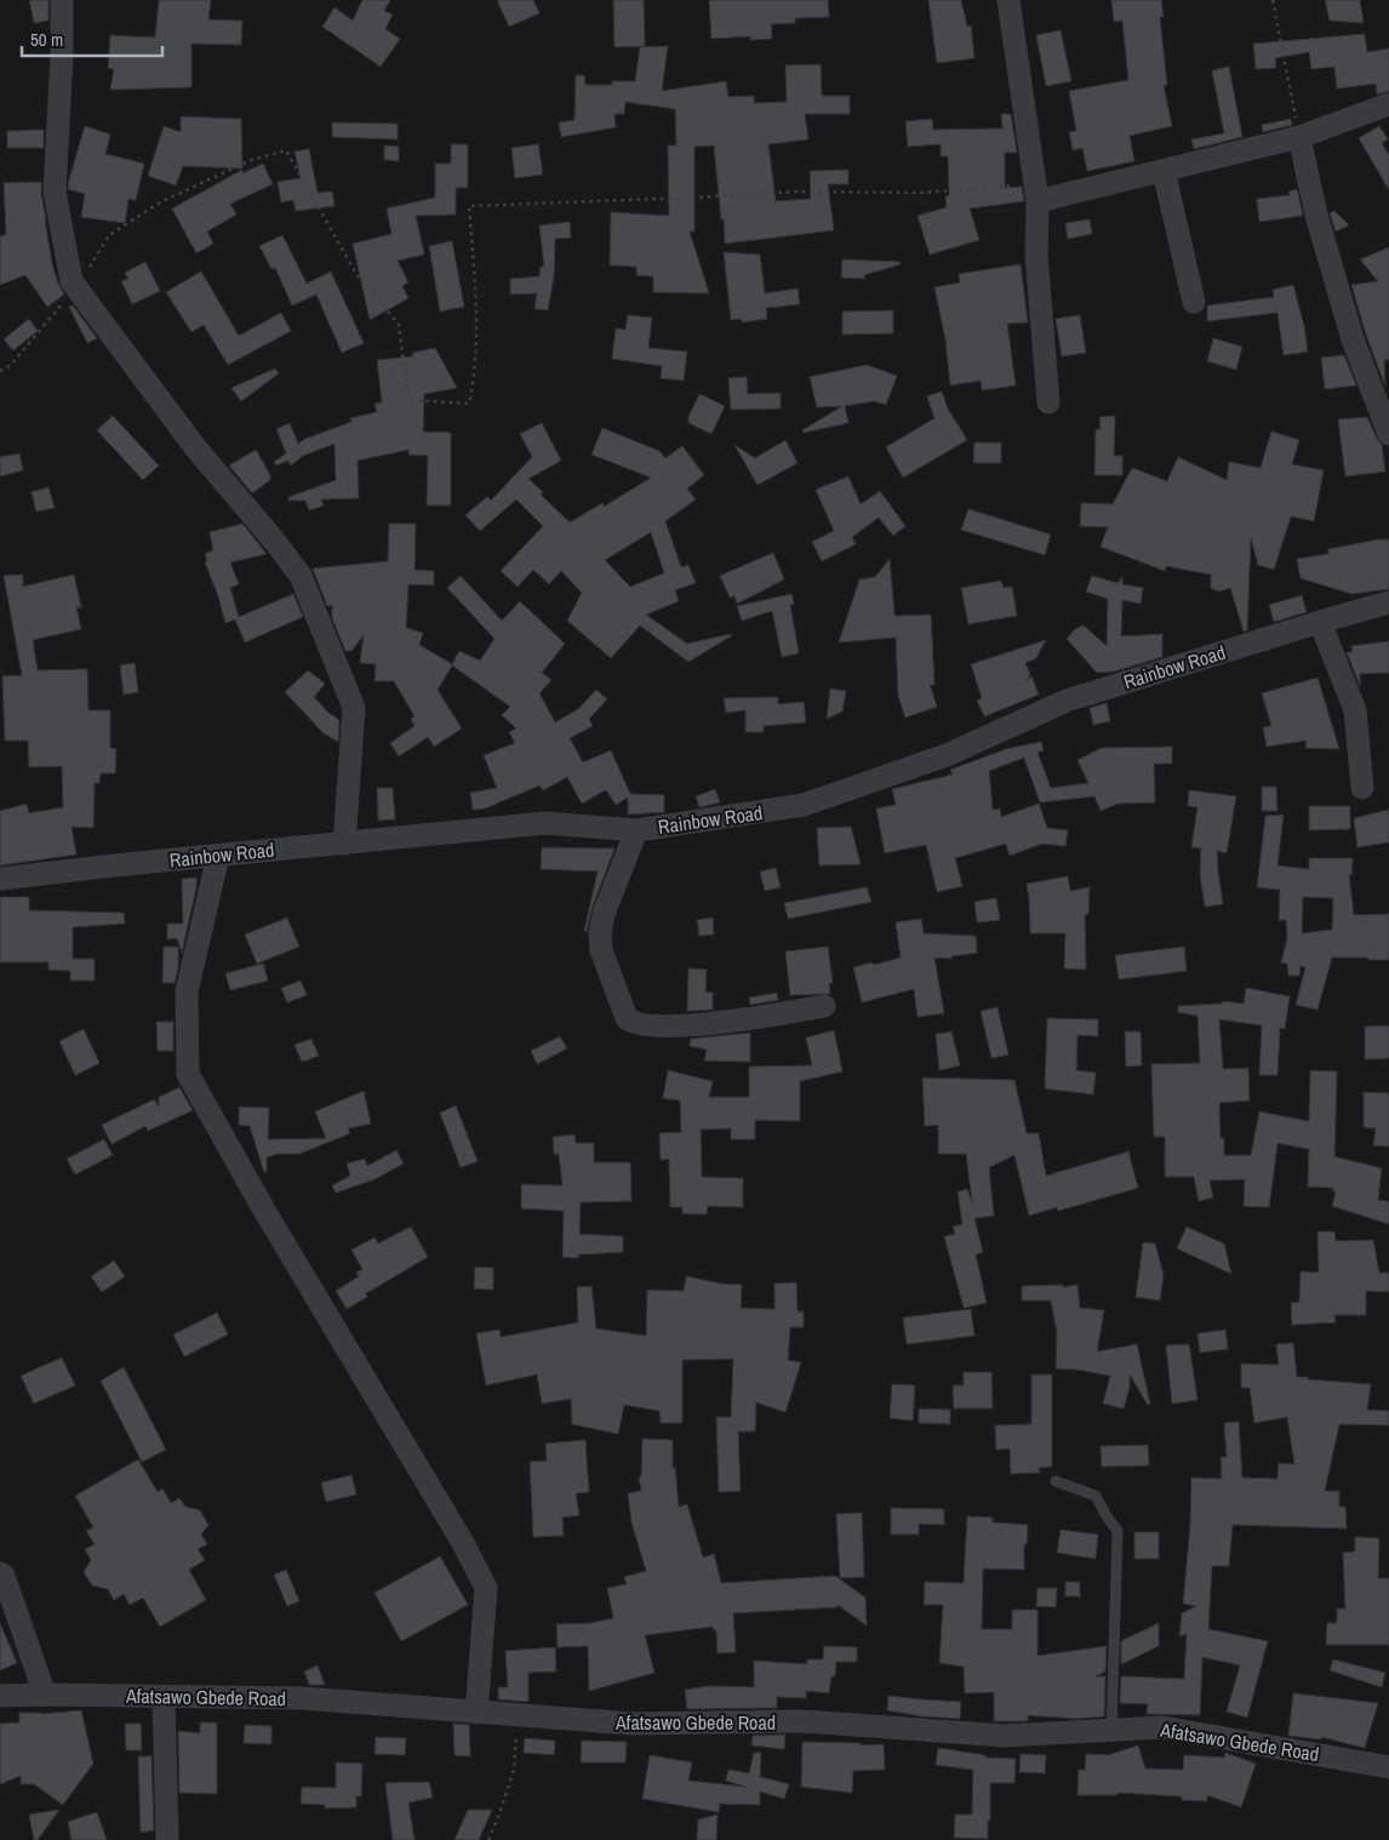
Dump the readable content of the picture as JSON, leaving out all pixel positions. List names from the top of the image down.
{
  "streets": {
    "street": ["Rainbow Road", "Afatsawo Gbede Road"]
  },
  "scale_bar": "50 m"
}
